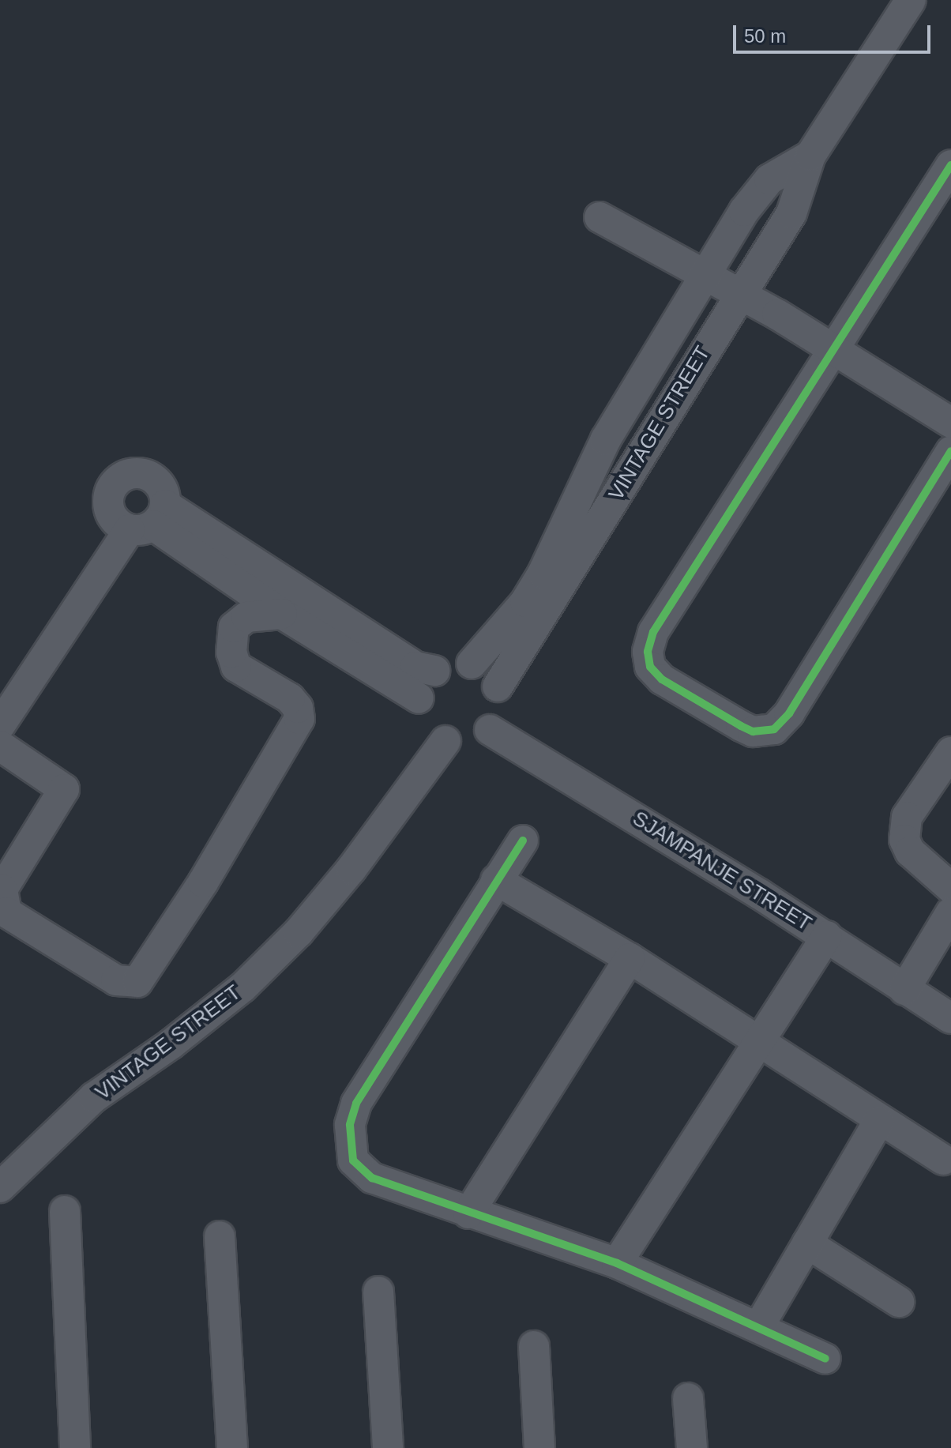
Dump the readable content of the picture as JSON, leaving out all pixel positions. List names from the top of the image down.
{
  "streets": {
    "street": ["VINTAGE STREET", "SJAMPANJE STREET"]
  },
  "crossings": [
    ["VINTAGE STREET", "SJAMPANJE STREET"]
  ],
  "scale_bar": "50 m"
}
